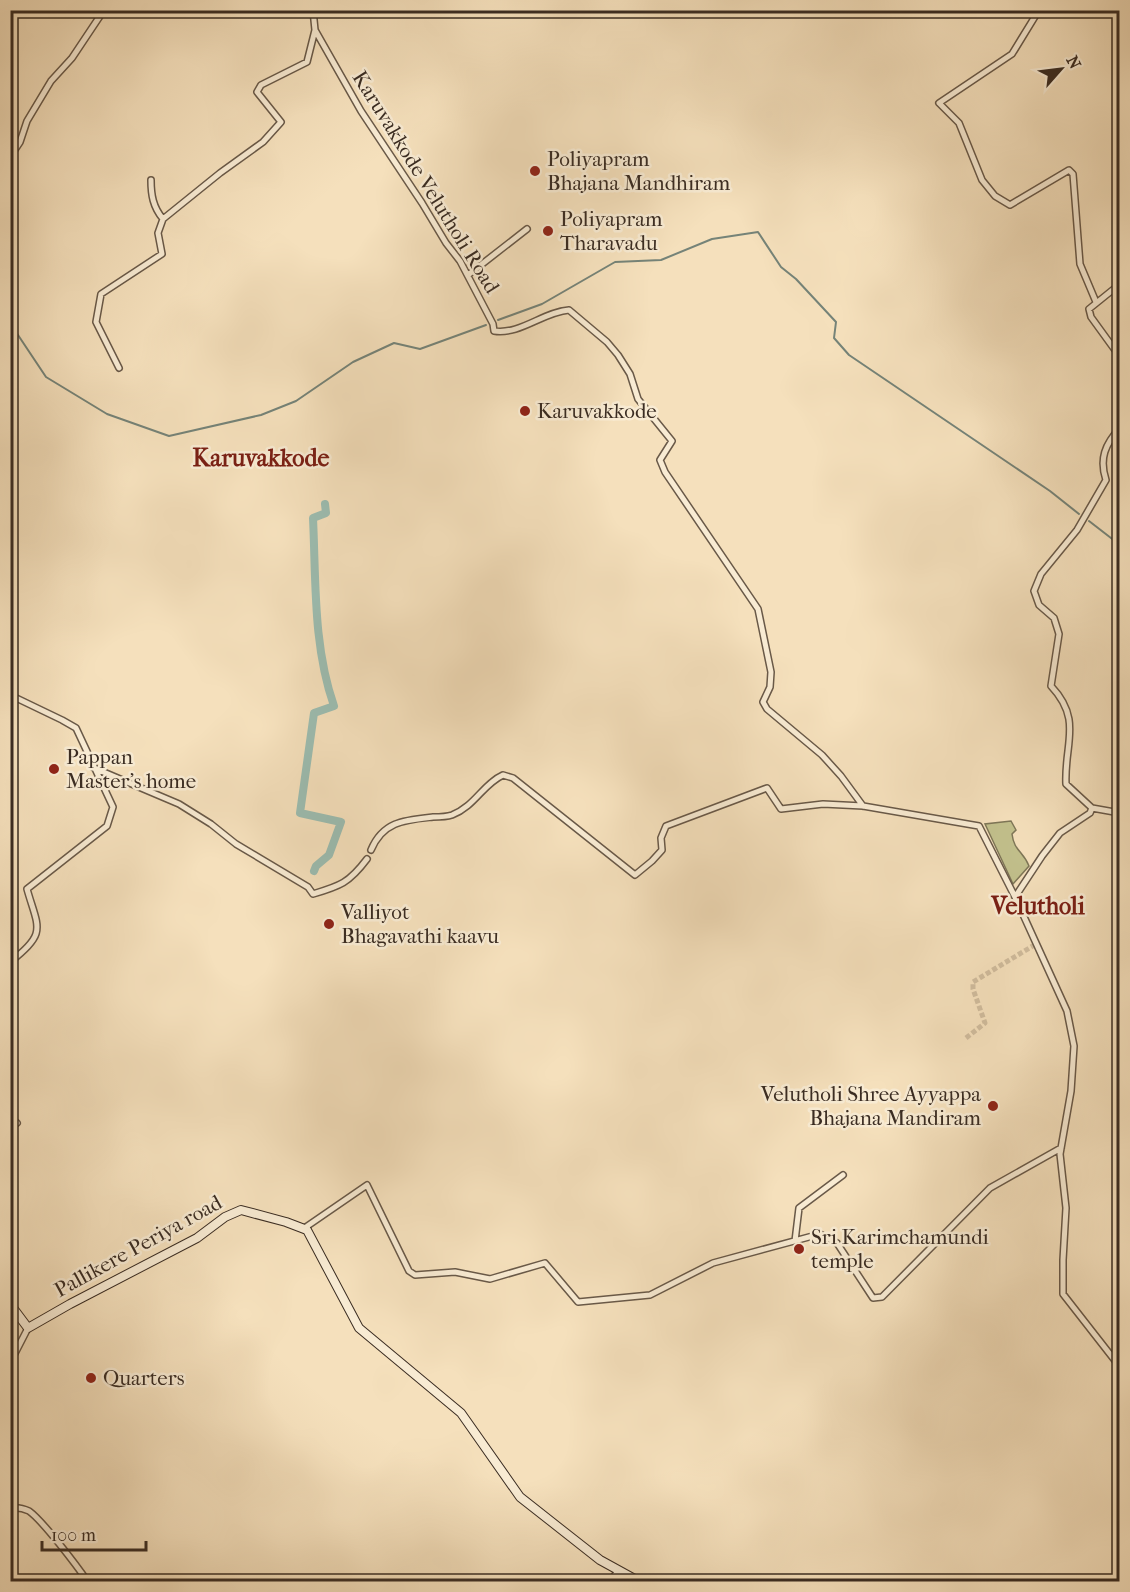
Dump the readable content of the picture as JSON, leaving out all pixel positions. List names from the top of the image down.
{
  "streets": {
    "main road": ["Pallikere Periya road"],
    "street": ["Karuvakkode Velutholi Road"]
  },
  "districts": ["Karuvakkode", "Velutholi"],
  "places": [
    "Poliyapram Bhajana Mandhiram",
    "Poliyapram Tharavadu",
    "Karuvakkode",
    "Pappan Master's home",
    "Valliyot Bhagavathi kaavu",
    "Velutholi Shree Ayyappa Bhajana Mandiram",
    "Sri Karimchamundi temple",
    "Quarters"
  ],
  "scale_bar": "100 m",
  "north": "top right"
}
